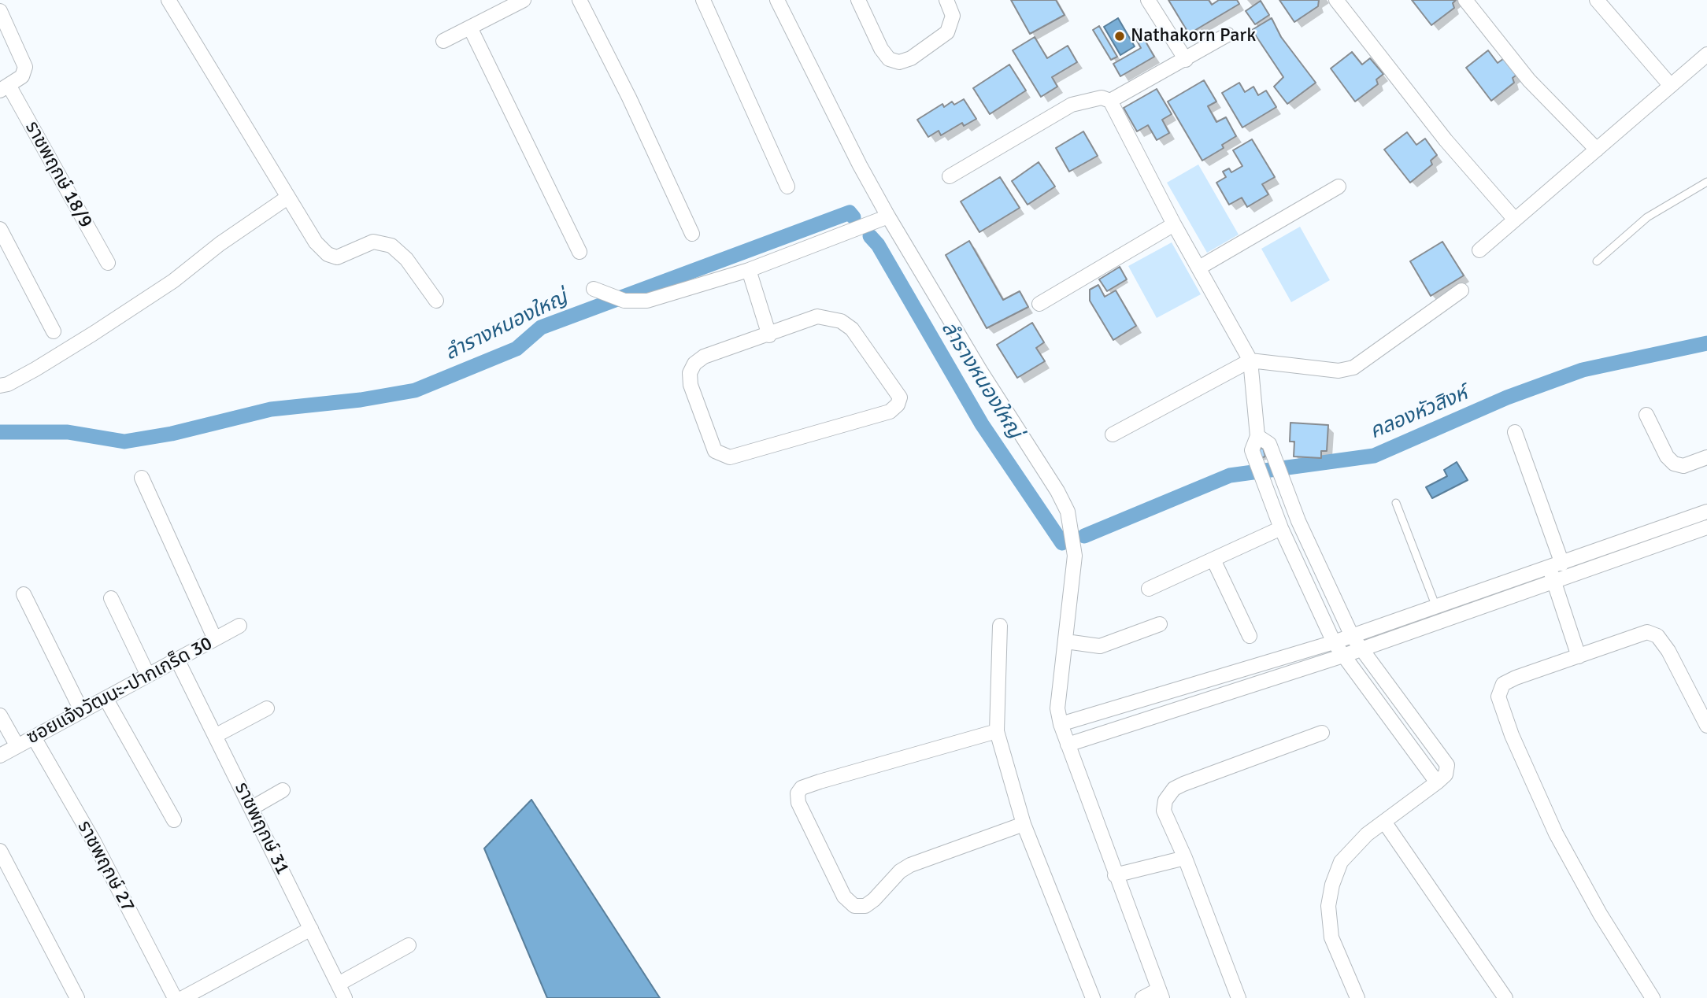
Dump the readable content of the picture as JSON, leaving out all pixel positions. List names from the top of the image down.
{
  "streets": {
    "street": [
      "ราชพฤกษ์ 18/9",
      "ซอยแจ้งวัฒนะ-ปากเกร็ด 30",
      "ราชพฤกษ์ 31",
      "ราชพฤกษ์ 27"
    ]
  },
  "crossings": [
    ["ซอยแจ้งวัฒนะ-ปากเกร็ด 30", "ราชพฤกษ์ 31"],
    ["ซอยแจ้งวัฒนะ-ปากเกร็ด 30", "ราชพฤกษ์ 27"]
  ],
  "water": ["ลำรางหนองใหญ่", "คลองหัวสิงห์"],
  "places": ["Nathakorn Park"]
}
